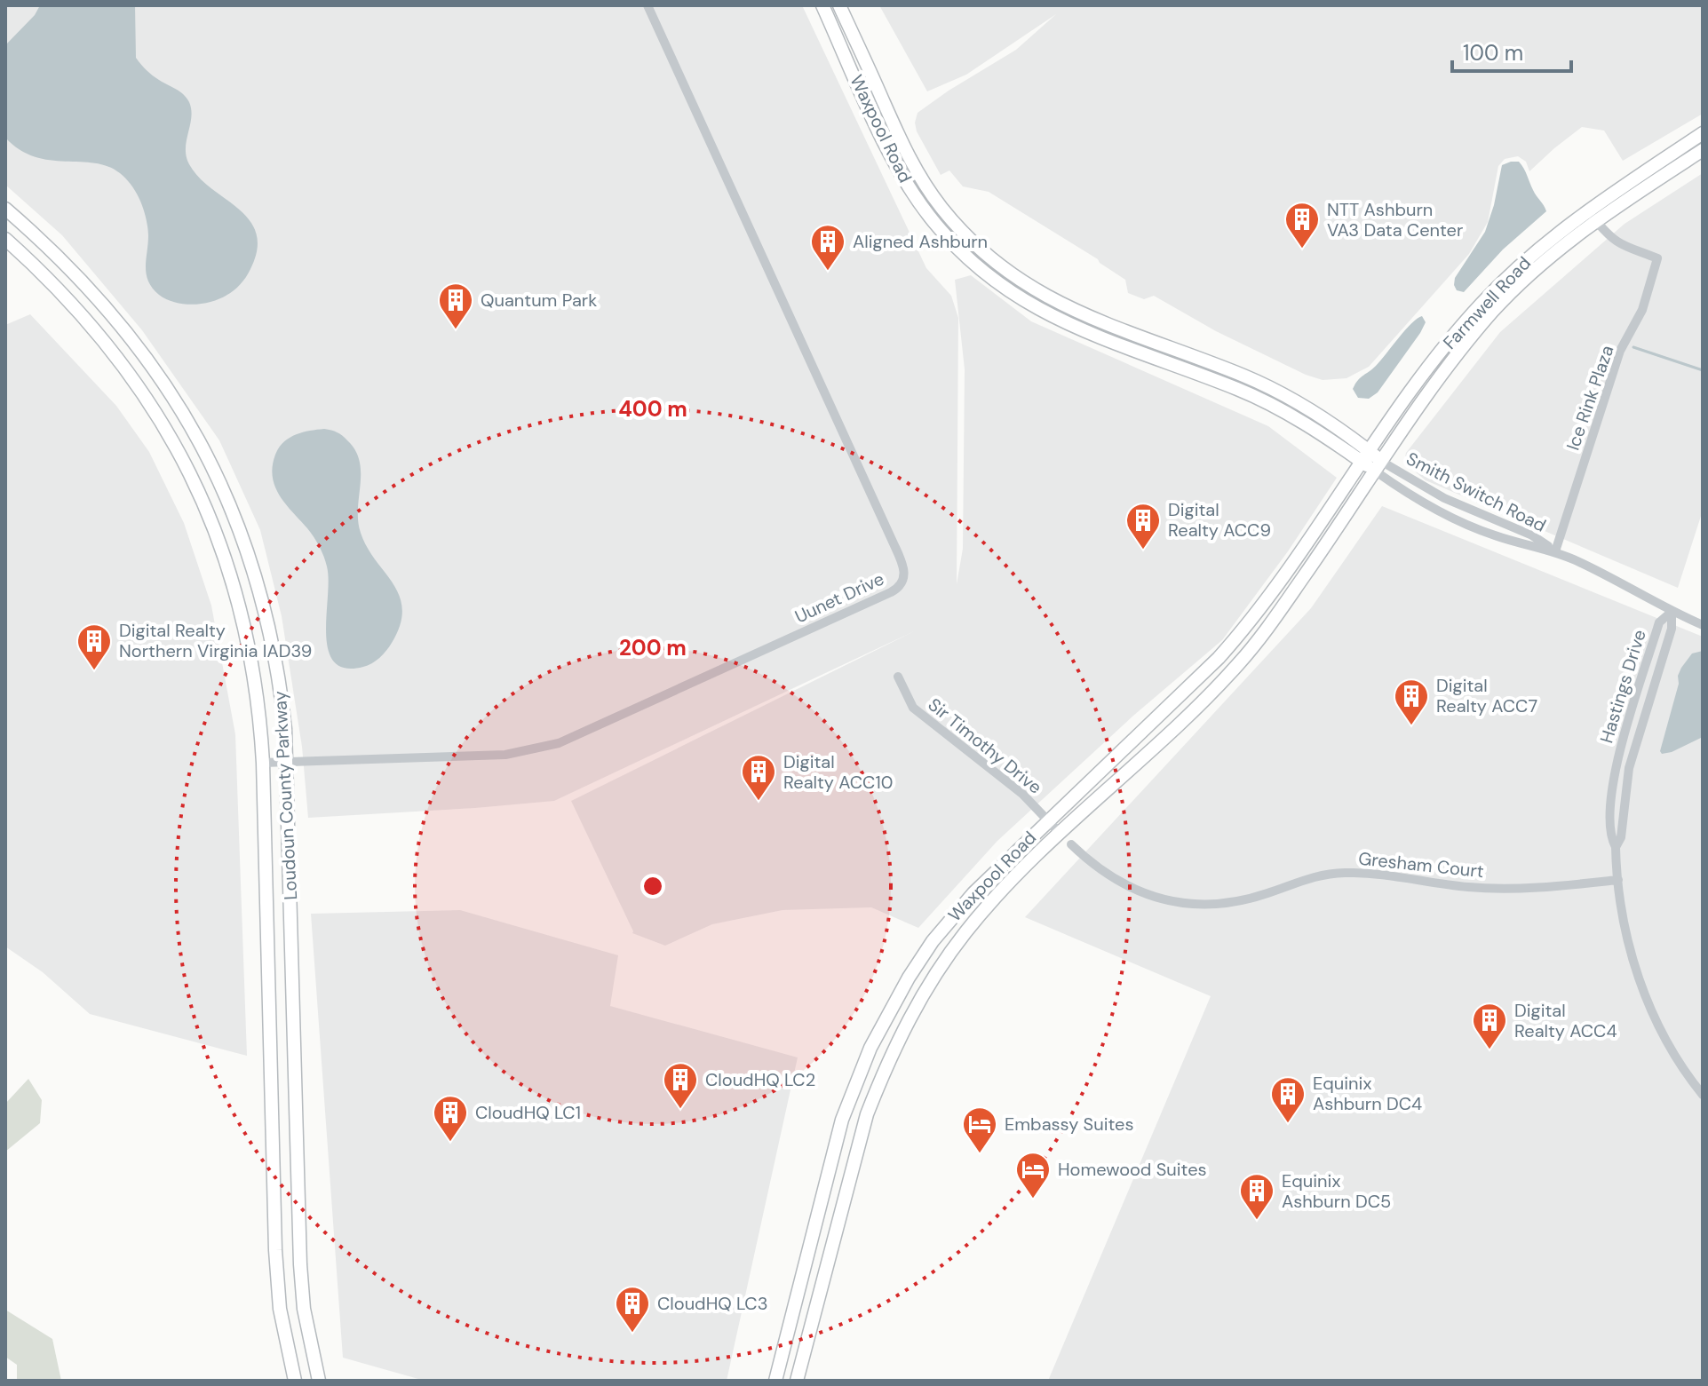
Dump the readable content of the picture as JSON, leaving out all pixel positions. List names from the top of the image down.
{
  "streets": {
    "main road": ["Waxpool Road", "Farmwell Road", "Loudoun County Parkway"],
    "street": [
      "Ice Rink Plaza",
      "Smith Switch Road",
      "Uunet Drive",
      "Hastings Drive",
      "Sir Timothy Drive",
      "Gresham Court"
    ]
  },
  "crossings": [
    ["Waxpool Road", "Farmwell Road"],
    ["Waxpool Road", "Smith Switch Road"],
    ["Waxpool Road", "Sir Timothy Drive"],
    ["Farmwell Road", "Ice Rink Plaza"],
    ["Farmwell Road", "Smith Switch Road"],
    ["Ice Rink Plaza", "Smith Switch Road"],
    ["Smith Switch Road", "Hastings Drive"],
    ["Uunet Drive", "Loudoun County Parkway"],
    ["Hastings Drive", "Gresham Court"]
  ],
  "places": {
    "building": [
      "NTT Ashburn VA3 Data Center",
      "Aligned Ashburn",
      "Quantum Park",
      "Digital Realty ACC9",
      "Digital Realty Northern Virginia IAD39",
      "Digital Realty ACC7",
      "Digital Realty ACC10",
      "Digital Realty ACC4",
      "CloudHQ LC2",
      "Equinix Ashburn DC4",
      "CloudHQ LC1",
      "Equinix Ashburn DC5",
      "CloudHQ LC3"
    ],
    "hotel": ["Embassy Suites", "Homewood Suites"]
  },
  "scale_bar": "100 m",
  "rings": ["400 m", "200 m"]
}
